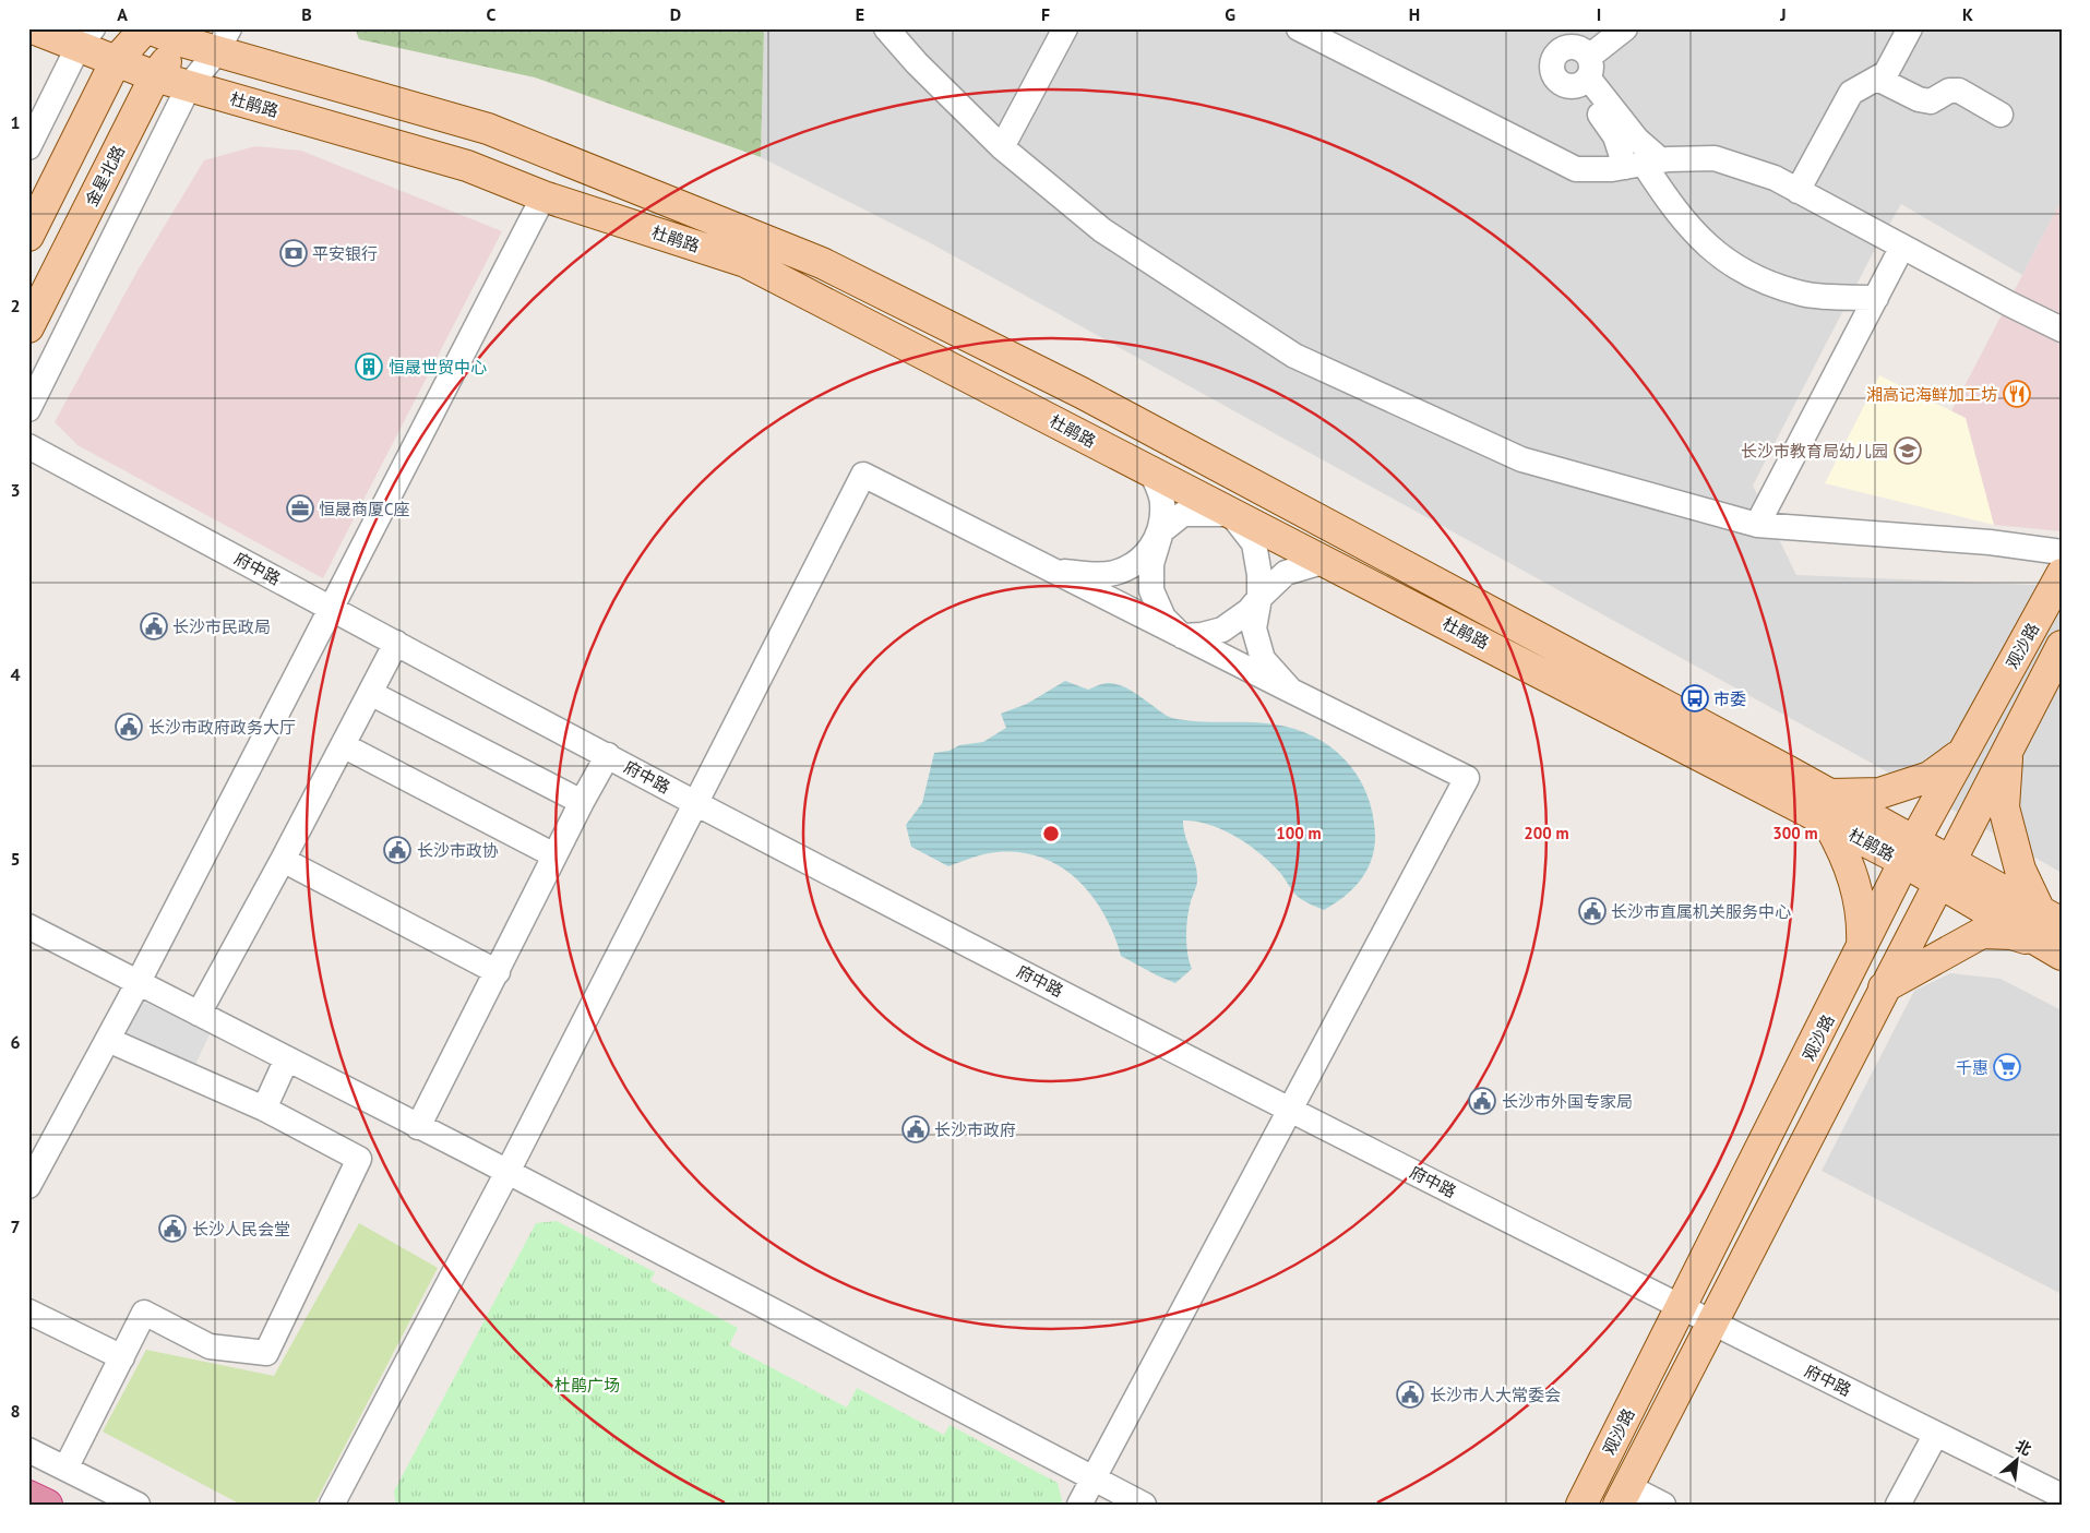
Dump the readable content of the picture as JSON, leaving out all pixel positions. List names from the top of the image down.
{
  "streets": {
    "main road": ["杜鹃路", "金星北路", "观沙路"],
    "street": ["府中路"]
  },
  "crossings": [
    ["杜鹃路", "金星北路"],
    ["杜鹃路", "观沙路"],
    ["府中路", "观沙路"]
  ],
  "parks": ["杜鹃广场"],
  "places": {
    "bank": ["平安银行"],
    "building": ["恒晟世贸中心"],
    "restaurant": ["湘高记海鲜加工坊"],
    "school or university": ["长沙市教育局幼儿园"],
    "office": ["恒晟商厦C座"],
    "public building": [
      "长沙市民政局",
      "长沙市政府政务大厅",
      "长沙市政协",
      "长沙市直属机关服务中心",
      "长沙市外国专家局",
      "长沙市政府",
      "长沙人民会堂",
      "长沙市人大常委会"
    ],
    "bus stop": ["市委"],
    "supermarket": ["千惠"]
  },
  "north": "top right",
  "grid": {
    "columns": [
      "A",
      "B",
      "C",
      "D",
      "E",
      "F",
      "G",
      "H",
      "I",
      "J",
      "K"
    ],
    "rows": [
      "1",
      "2",
      "3",
      "4",
      "5",
      "6",
      "7",
      "8"
    ]
  },
  "rings": ["100 m", "200 m", "300 m"]
}
